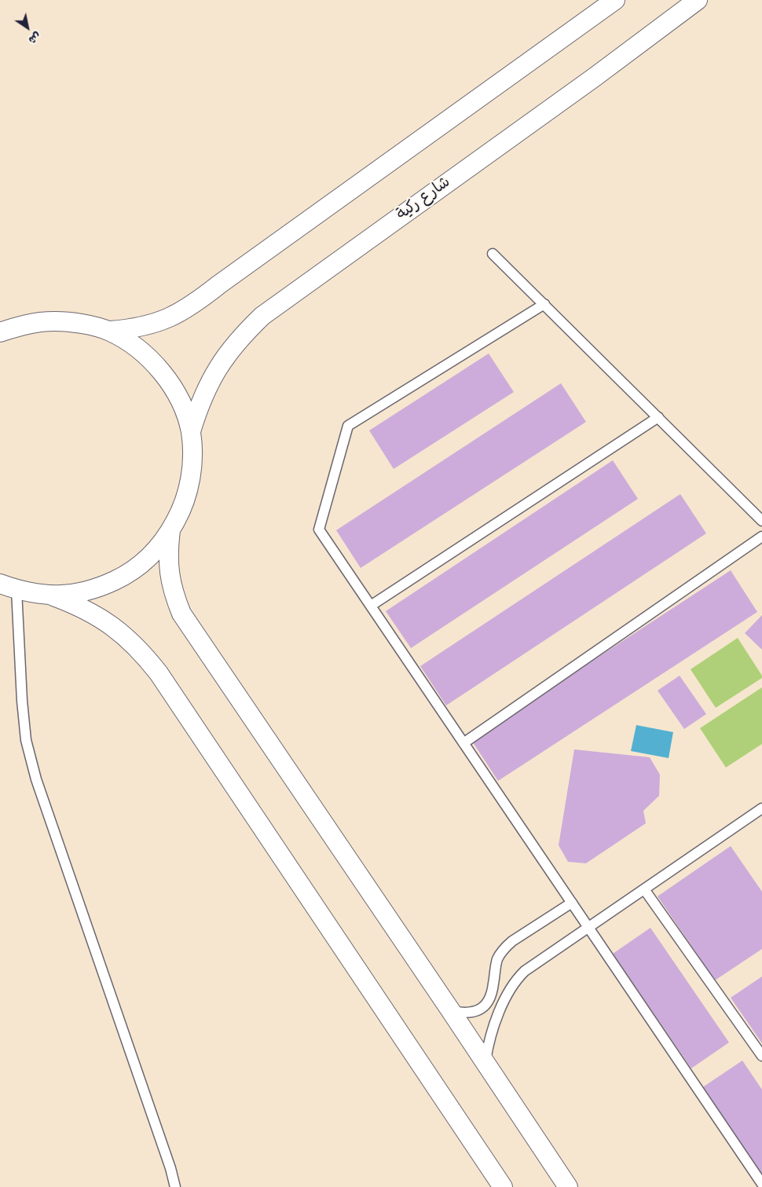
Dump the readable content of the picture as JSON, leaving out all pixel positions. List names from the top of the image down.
{
  "streets": {
    "street": ["شارع ركية"]
  },
  "north": "bottom right"
}
